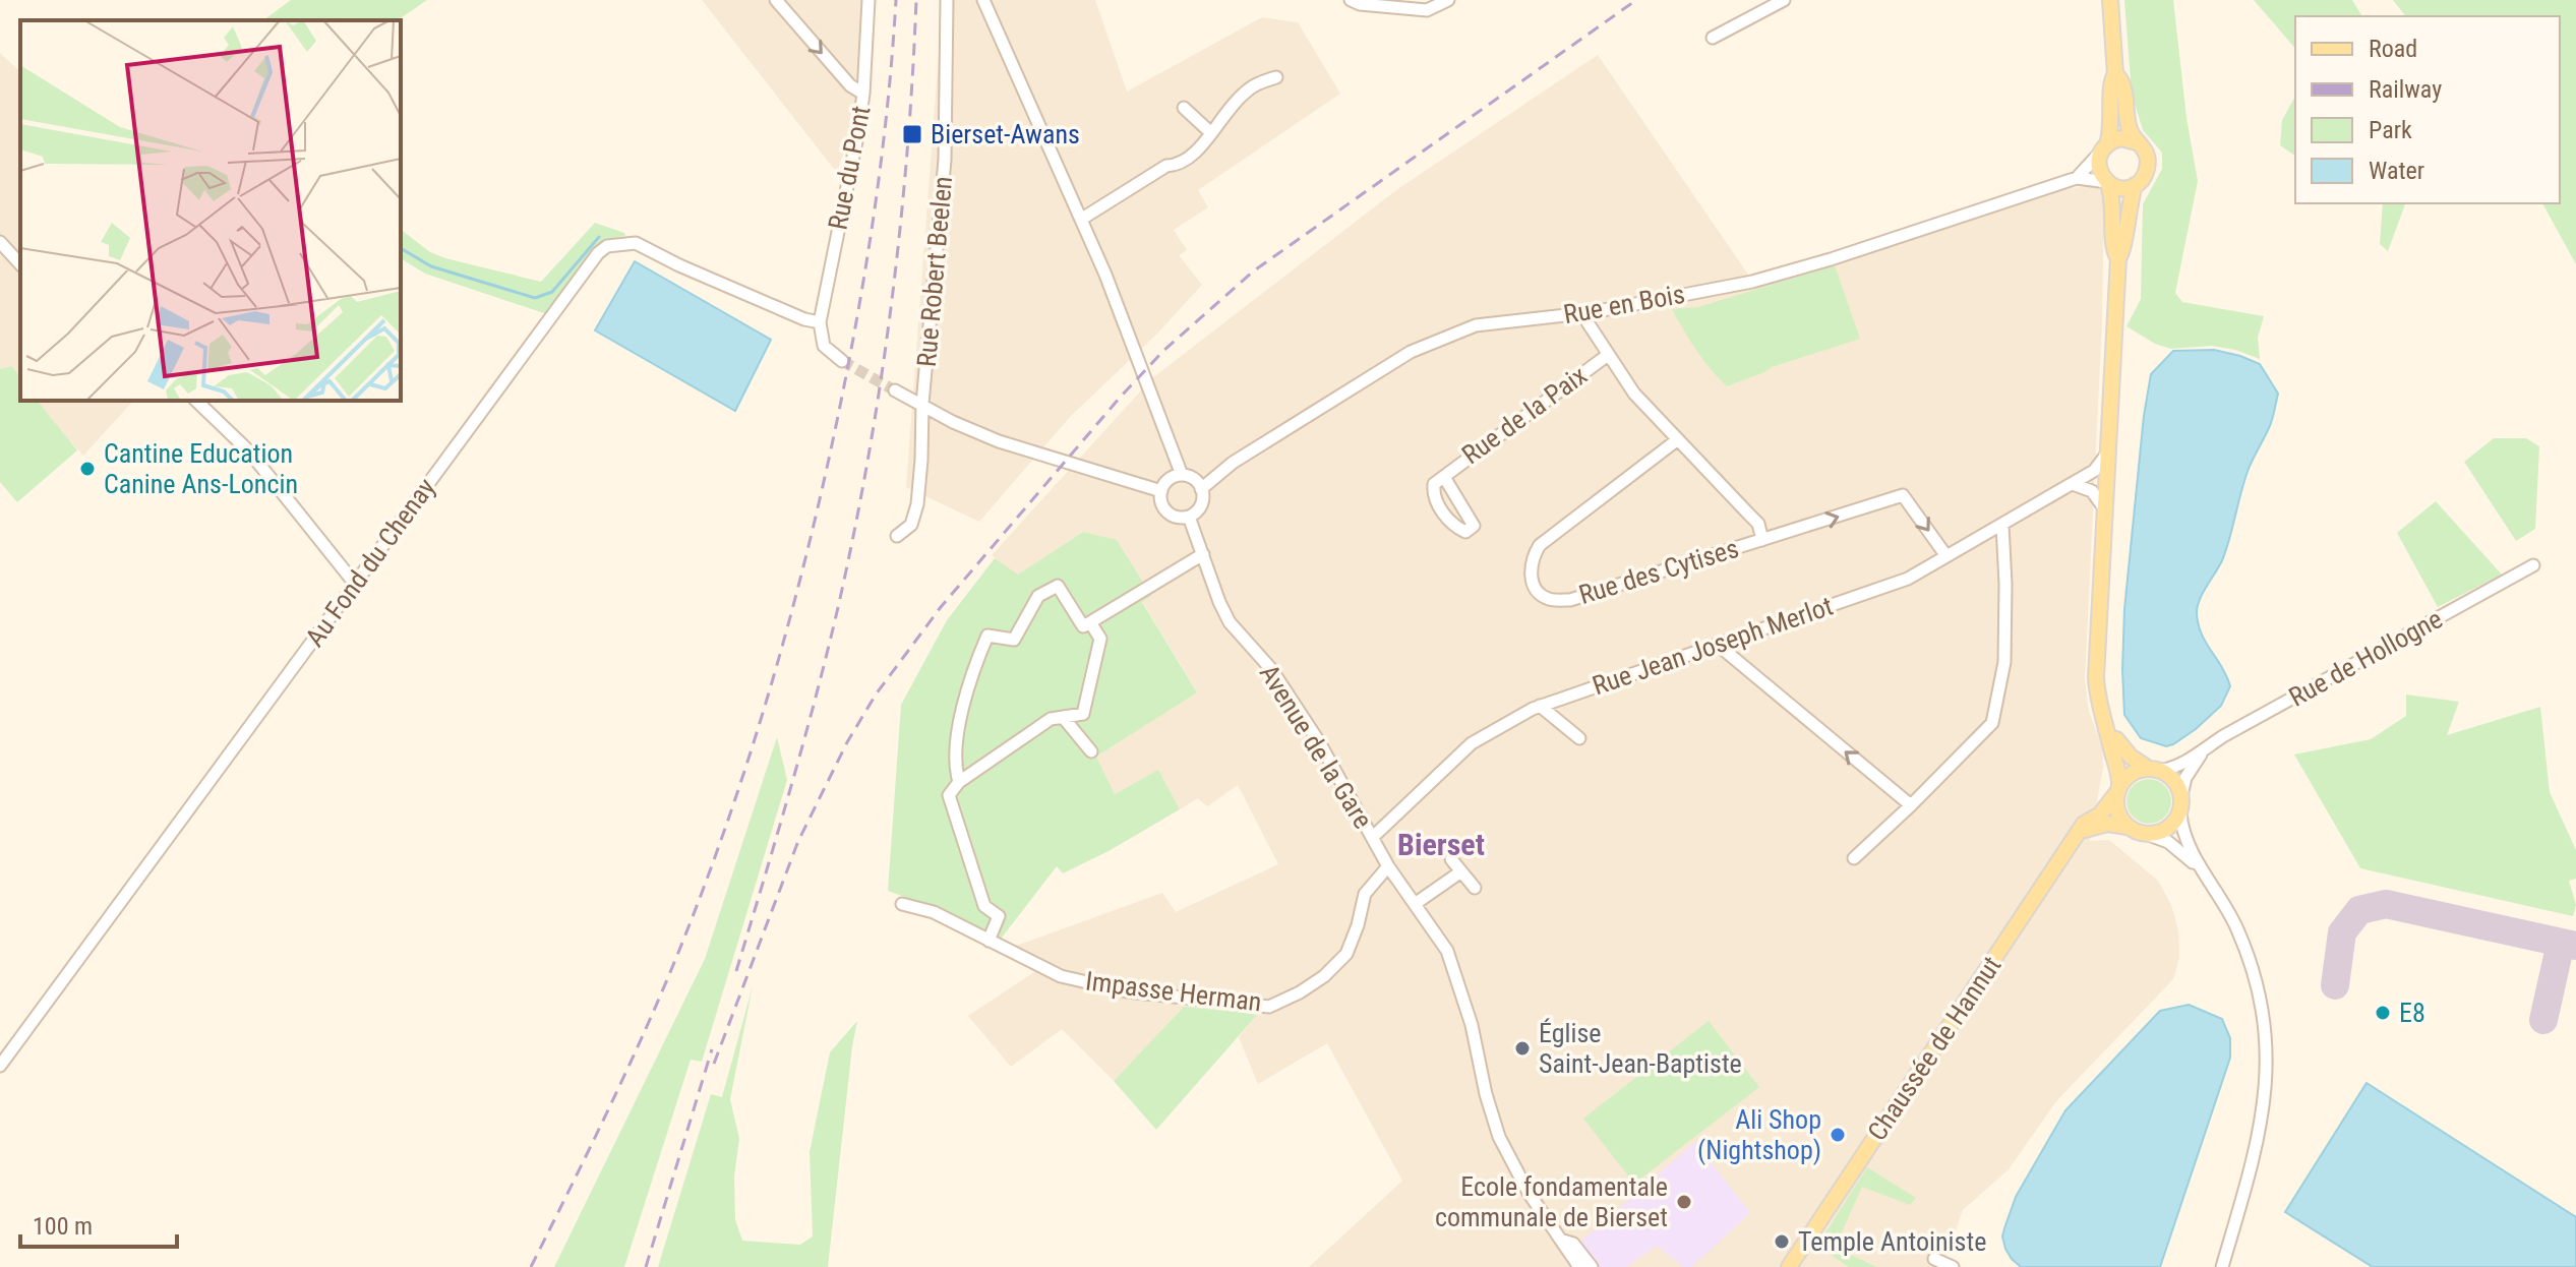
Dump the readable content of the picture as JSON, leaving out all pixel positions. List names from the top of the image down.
{
  "streets": {
    "main road": ["Chaussée de Hannut"],
    "street": [
      "Rue du Pont",
      "Rue Robert Beelen",
      "Rue en Bois",
      "Rue de la Paix",
      "Au Fond du Chenay",
      "Rue des Cytises",
      "Rue Jean Joseph Merlot",
      "Rue de Hollogne",
      "Avenue de la Gare",
      "Impasse Herman"
    ]
  },
  "crossings": [
    ["Rue du Pont", "Au Fond du Chenay"],
    ["Rue en Bois", "Avenue de la Gare"],
    ["Rue Jean Joseph Merlot", "Avenue de la Gare"],
    ["Rue de Hollogne", "Chaussée de Hannut"],
    ["Avenue de la Gare", "Impasse Herman"]
  ],
  "one_way": ["Rue du Pont"],
  "districts": ["Bierset"],
  "places": {
    "transit": ["Bierset-Awans"],
    "other": [
      "Cantine Education Canine Ans-Loncin",
      "E8",
      "Église Saint-Jean-Baptiste",
      "Ali Shop (Nightshop)",
      "Ecole fondamentale communale de Bierset",
      "Temple Antoiniste"
    ]
  },
  "legend": [
    "Road",
    "Railway",
    "Park",
    "Water"
  ],
  "scale_bar": "100 m"
}
